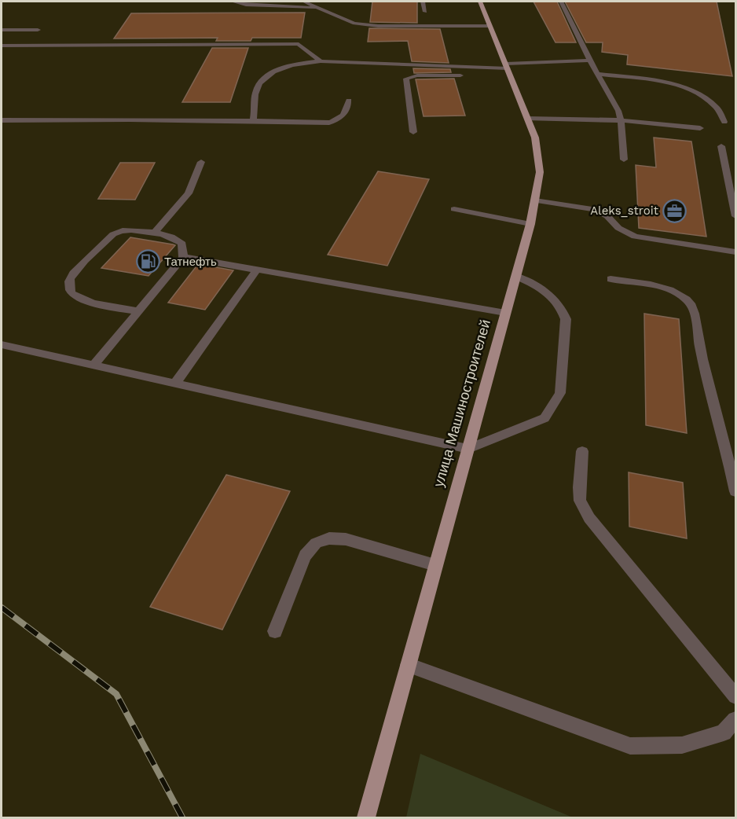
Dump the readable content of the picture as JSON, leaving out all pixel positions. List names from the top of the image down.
{
  "streets": {
    "main road": ["улица Машиностроителей"]
  },
  "places": {
    "office": ["Aleks_stroit"],
    "fuel station": ["Татнефть"]
  }
}
